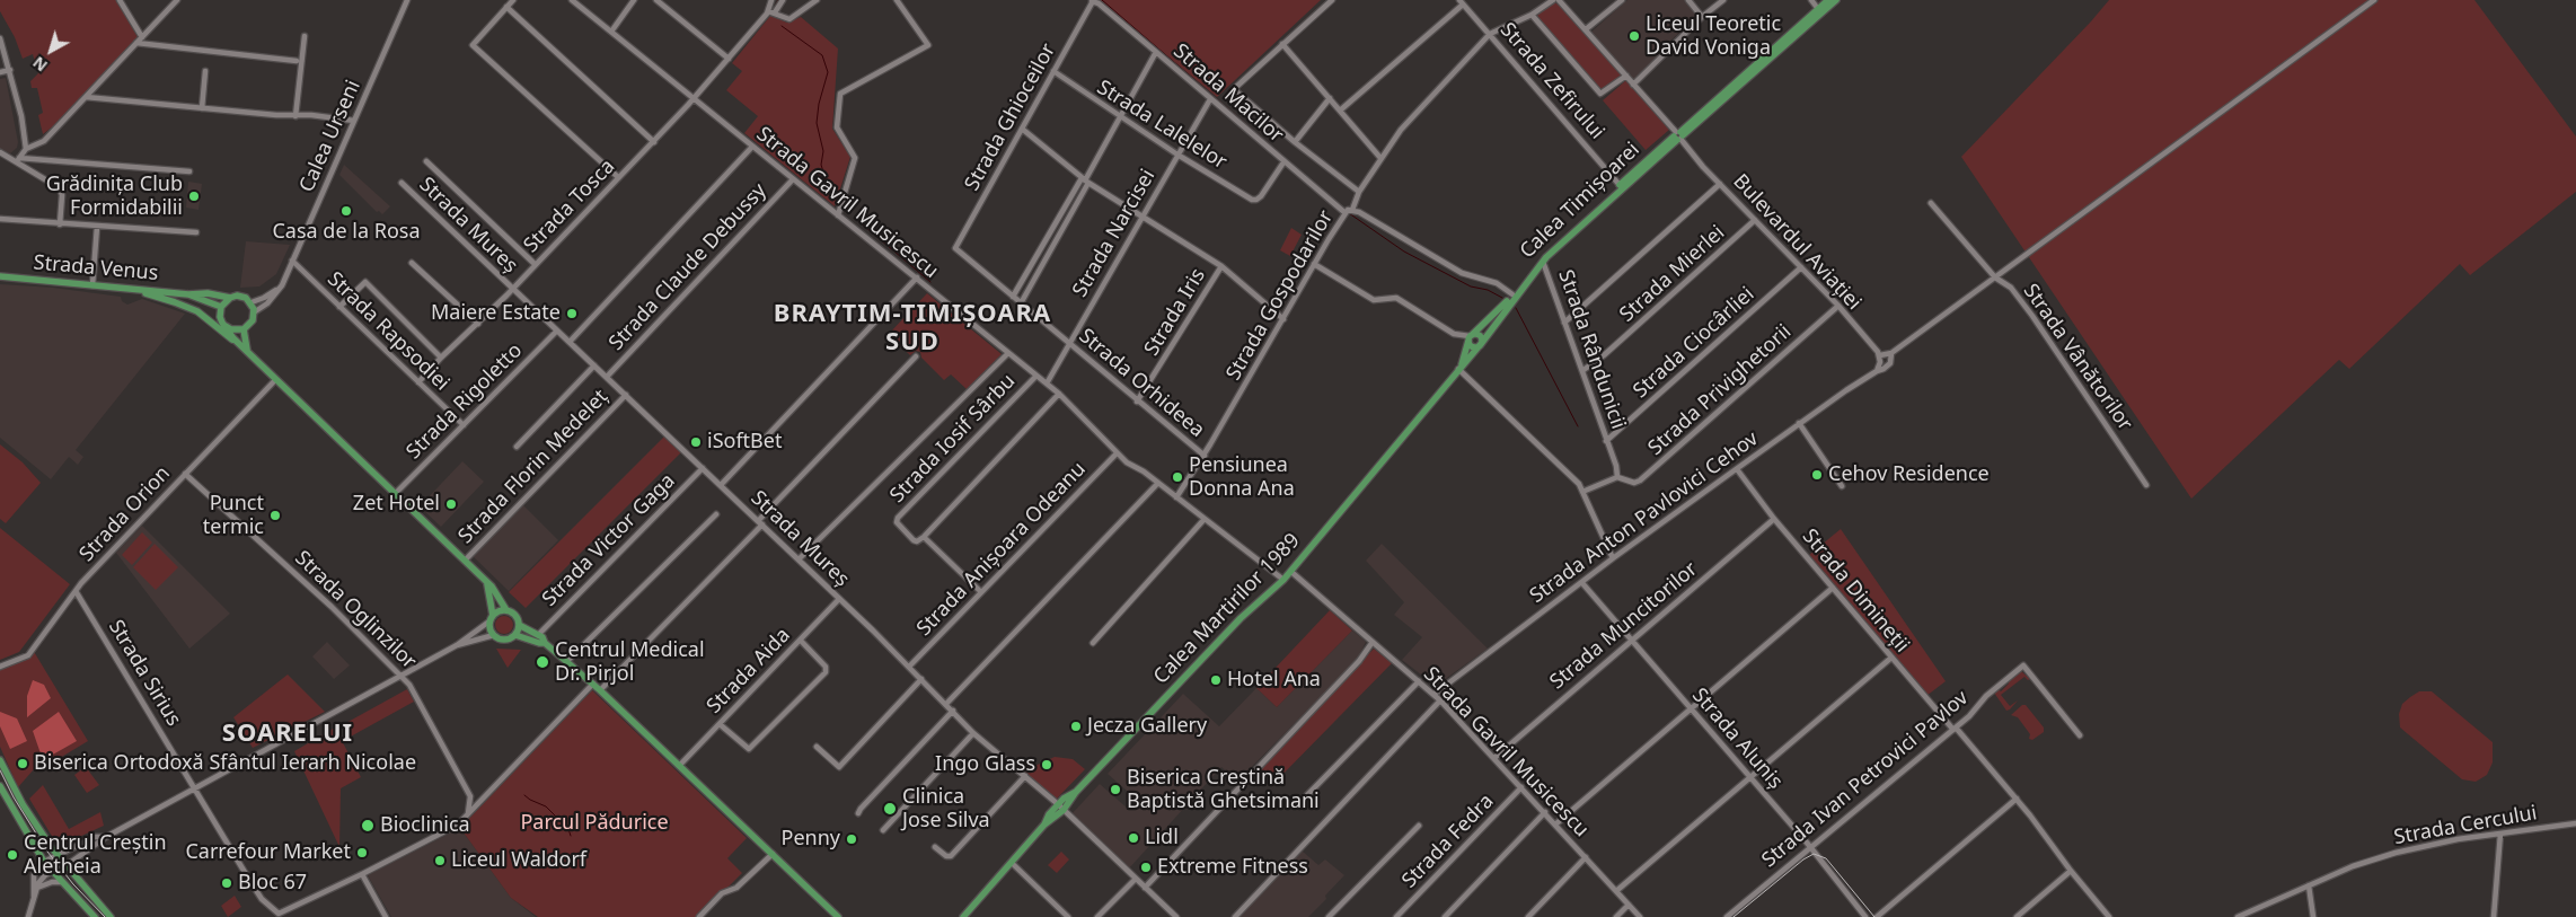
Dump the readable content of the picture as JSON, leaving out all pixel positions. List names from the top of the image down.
{
  "streets": {
    "main road": ["Calea Timișoarei", "Strada Venus", "Calea Martirilor 1989"],
    "street": [
      "Strada Zefirului",
      "Strada Macilor",
      "Strada Ghioceilor",
      "Strada Lalelelor",
      "Calea Urseni",
      "Strada Gavril Musicescu",
      "Strada Tosca",
      "Strada Mureș",
      "Strada Narcisei",
      "Bulevardul Aviației",
      "Strada Claude Debussy",
      "Strada Mierlei",
      "Strada Gospodarilor",
      "Strada Iris",
      "Strada Rapsodiei",
      "Strada Ciocârliei",
      "Strada Rândunicii",
      "Strada Vânătorilor",
      "Strada Orhideea",
      "Strada Privighetorii",
      "Strada Rigoletto",
      "Strada Iosif Sârbu",
      "Strada Florin Medeleț",
      "Strada Orion",
      "Strada Anton Pavlovici Cehov",
      "Strada Victor Gaga",
      "Strada Anișoara Odeanu",
      "Strada Dimineții",
      "Strada Oglinzilor",
      "Strada Muncitorilor",
      "Strada Aida",
      "Strada Sirius",
      "Strada Aluniș",
      "Strada Ivan Petrovici Pavlov",
      "Strada Cercului",
      "Strada Fedra"
    ]
  },
  "crossings": [
    ["Strada Zefirului", "Calea Timișoarei"],
    ["Strada Macilor", "Strada Ghioceilor"],
    ["Strada Macilor", "Strada Lalelelor"],
    ["Strada Macilor", "Strada Narcisei"],
    ["Strada Macilor", "Strada Gospodarilor"],
    ["Strada Ghioceilor", "Strada Lalelelor"],
    ["Strada Ghioceilor", "Strada Orhideea"],
    ["Strada Lalelelor", "Strada Narcisei"],
    ["Calea Urseni", "Strada Venus"],
    ["Calea Urseni", "Strada Rapsodiei"],
    ["Calea Timișoarei", "Bulevardul Aviației"],
    ["Calea Timișoarei", "Strada Gospodarilor"],
    ["Calea Timișoarei", "Strada Rândunicii"],
    ["Calea Timișoarei", "Calea Martirilor 1989"],
    ["Strada Gavril Musicescu", "Strada Tosca"],
    ["Strada Gavril Musicescu", "Strada Narcisei"],
    ["Strada Gavril Musicescu", "Strada Claude Debussy"],
    ["Strada Gavril Musicescu", "Strada Gospodarilor"],
    ["Strada Gavril Musicescu", "Strada Iosif Sârbu"],
    ["Strada Gavril Musicescu", "Strada Anton Pavlovici Cehov"],
    ["Strada Gavril Musicescu", "Strada Anișoara Odeanu"],
    ["Strada Gavril Musicescu", "Calea Martirilor 1989"],
    ["Strada Gavril Musicescu", "Strada Muncitorilor"],
    ["Strada Gavril Musicescu", "Strada Fedra"],
    ["Strada Tosca", "Strada Mureș"],
    ["Strada Tosca", "Strada Rapsodiei"],
    ["Strada Mureș", "Strada Claude Debussy"],
    ["Strada Mureș", "Strada Rigoletto"],
    ["Strada Mureș", "Strada Florin Medeleț"],
    ["Strada Mureș", "Strada Victor Gaga"],
    ["Strada Mureș", "Strada Anișoara Odeanu"],
    ["Strada Mureș", "Calea Martirilor 1989"],
    ["Strada Mureș", "Strada Aida"],
    ["Strada Narcisei", "Strada Orhideea"],
    ["Bulevardul Aviației", "Strada Mierlei"],
    ["Bulevardul Aviației", "Strada Ciocârliei"],
    ["Bulevardul Aviației", "Strada Privighetorii"],
    ["Strada Mierlei", "Strada Rândunicii"],
    ["Strada Gospodarilor", "Strada Orhideea"],
    ["Strada Gospodarilor", "Calea Martirilor 1989"],
    ["Strada Iris", "Strada Orhideea"],
    ["Strada Rapsodiei", "Strada Rigoletto"],
    ["Strada Ciocârliei", "Strada Rândunicii"],
    ["Strada Rândunicii", "Strada Privighetorii"],
    ["Strada Orion", "Strada Oglinzilor"],
    ["Strada Orion", "Strada Sirius"],
    ["Strada Anton Pavlovici Cehov", "Strada Dimineții"],
    ["Strada Anton Pavlovici Cehov", "Strada Aluniș"],
    ["Strada Dimineții", "Strada Muncitorilor"],
    ["Strada Dimineții", "Strada Ivan Petrovici Pavlov"],
    ["Strada Muncitorilor", "Strada Aluniș"],
    ["Strada Aluniș", "Strada Ivan Petrovici Pavlov"]
  ],
  "districts": ["BRAYTIM-TIMIȘOARA SUD", "SOARELUI"],
  "parks": ["Parcul Pădurice"],
  "places": [
    "Liceul Teoretic David Voniga",
    "Grădinița Club Formidabilii",
    "Casa de la Rosa",
    "Maiere Estate",
    "iSoftBet",
    "Cehov Residence",
    "Pensiunea Donna Ana",
    "Zet Hotel",
    "Punct termic",
    "Centrul Medical Dr. Pirjol",
    "Hotel Ana",
    "Jecza Gallery",
    "Biserica Ortodoxă Sfântul Ierarh Nicolae",
    "Ingo Glass",
    "Biserica Creștină Baptistă Ghetsimani",
    "Clinica Jose Silva",
    "Bioclinica",
    "Lidl",
    "Penny",
    "Carrefour Market",
    "Centrul Creștin Aletheia",
    "Liceul Waldorf",
    "Extreme Fitness",
    "Bloc 67"
  ],
  "north": "bottom left"
}
